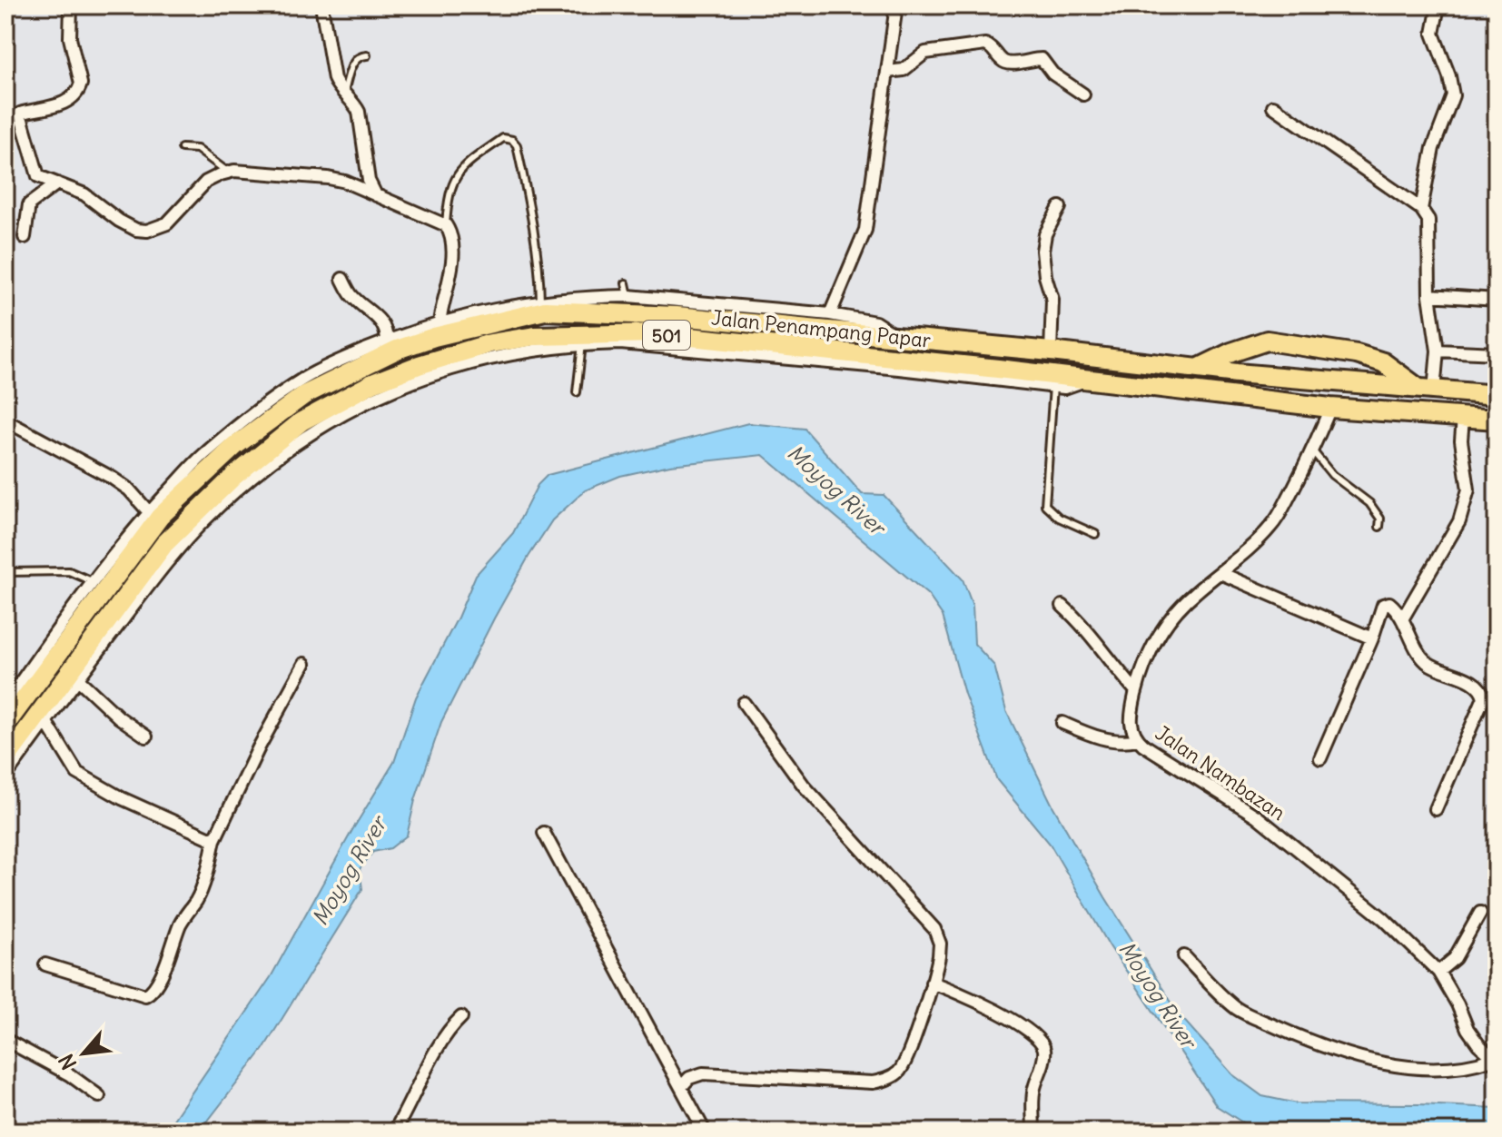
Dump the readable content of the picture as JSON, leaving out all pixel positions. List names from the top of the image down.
{
  "streets": {
    "main road": ["Jalan Penampang Papar", "501"],
    "street": ["Jalan Nambazan"]
  },
  "crossings": [
    ["Jalan Penampang Papar", "Jalan Nambazan"]
  ],
  "water": ["Moyog River"],
  "north": "bottom left"
}
